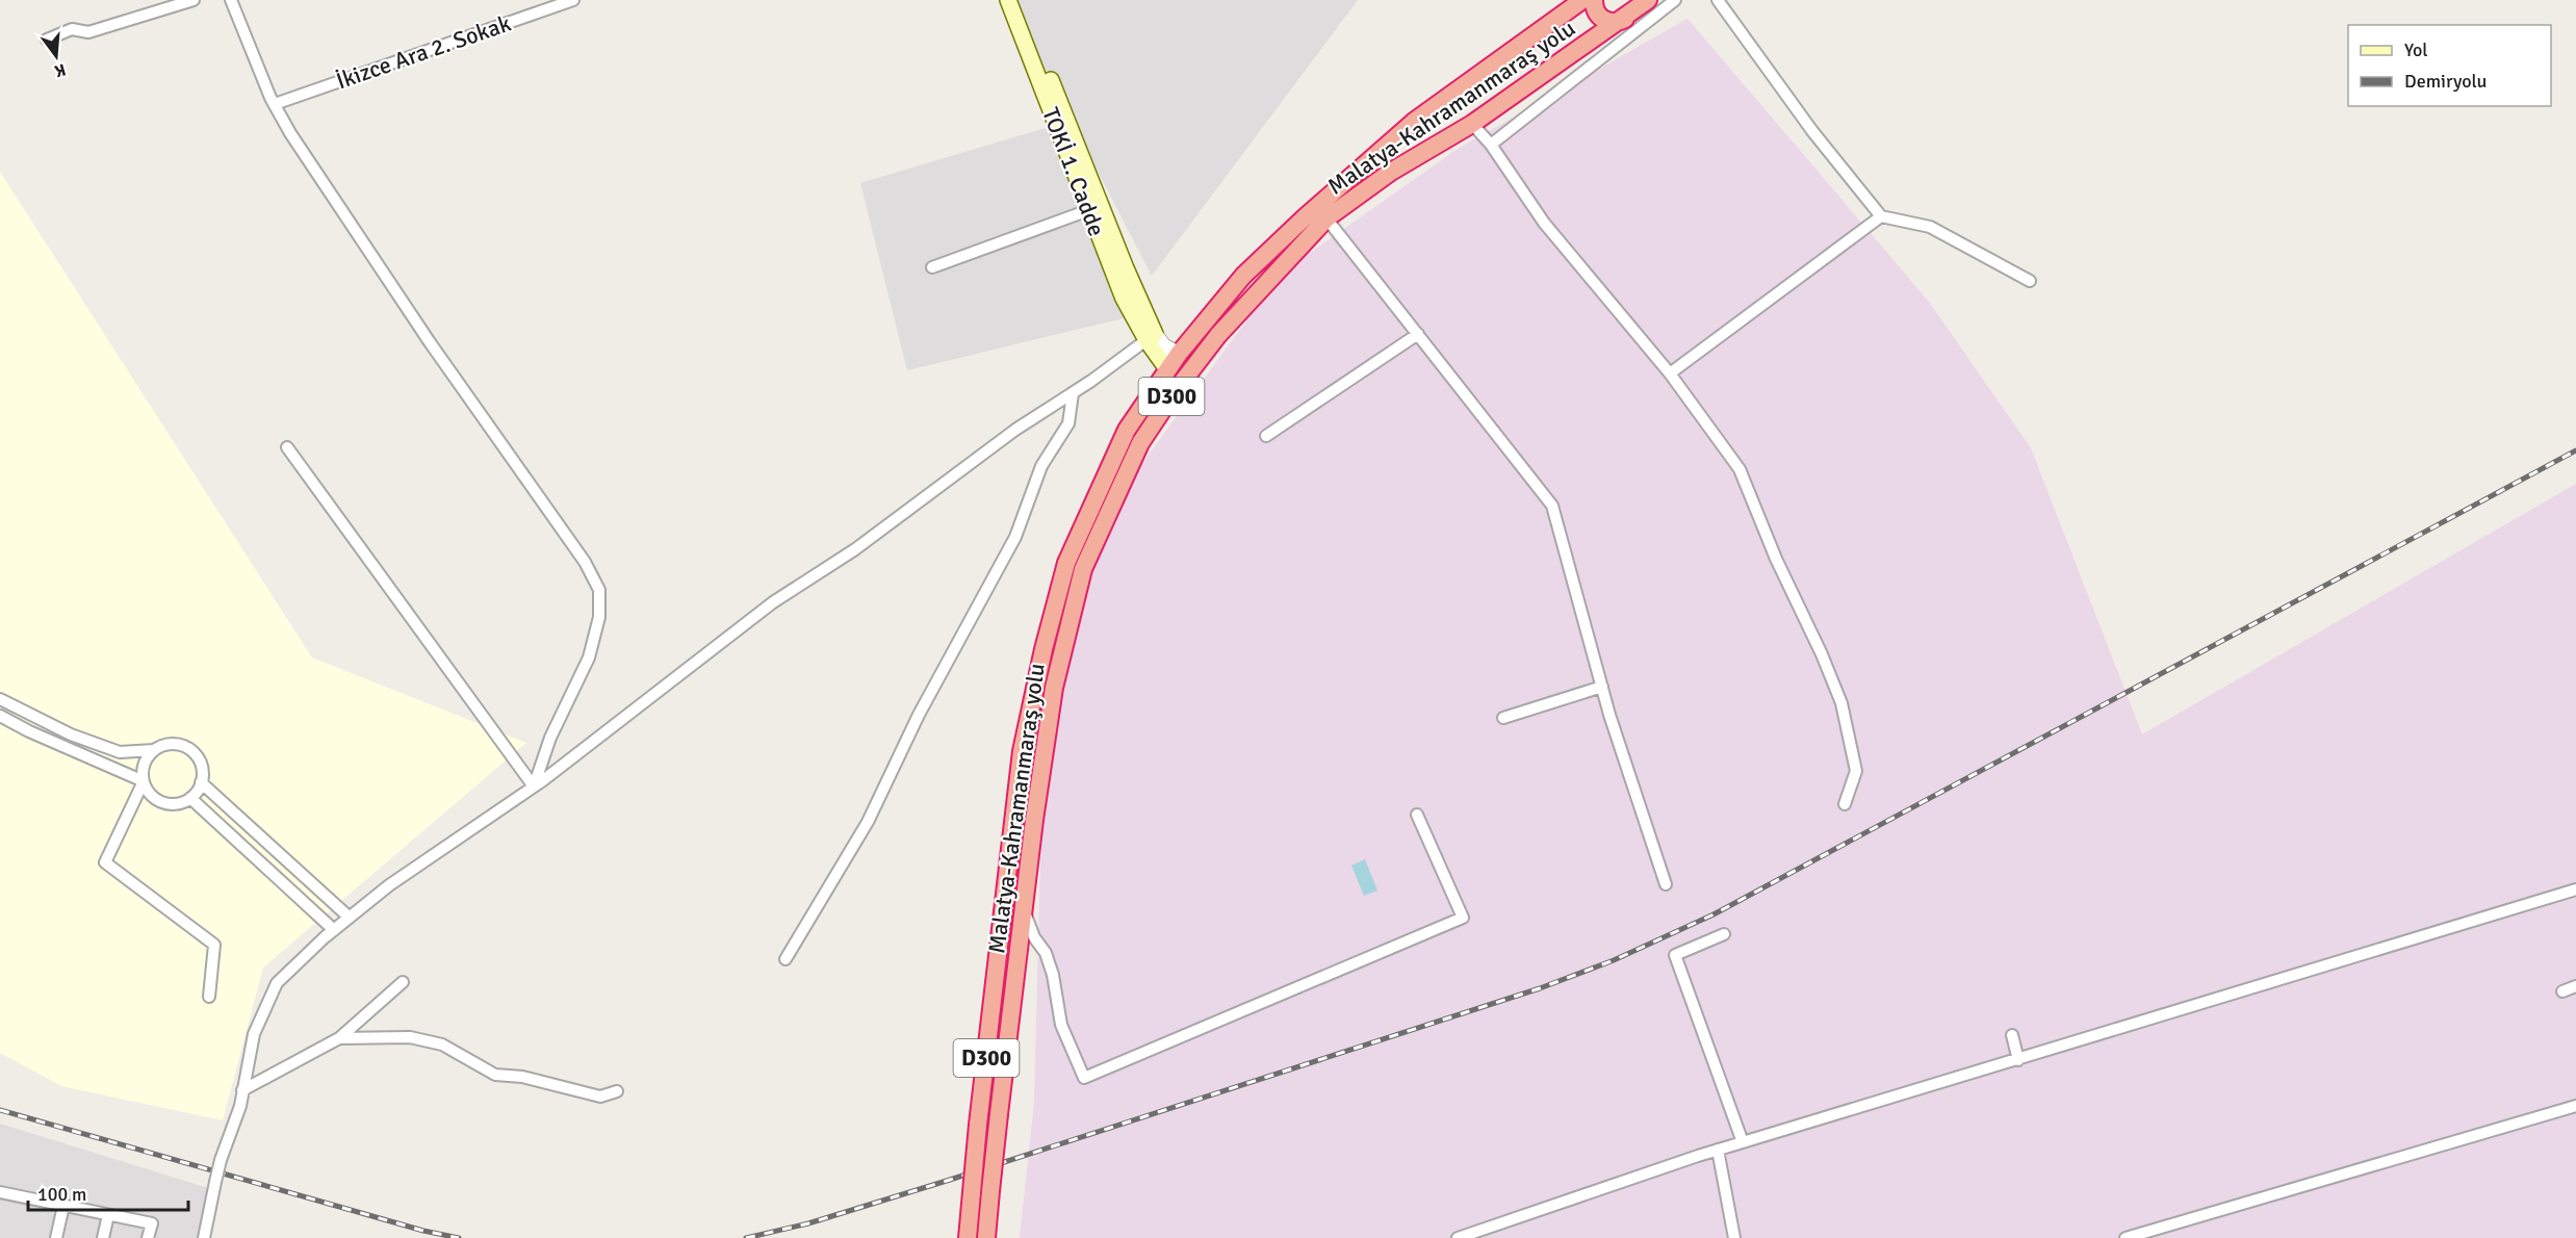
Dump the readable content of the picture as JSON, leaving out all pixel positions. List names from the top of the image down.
{
  "streets": {
    "highway": ["Malatya-Kahramanmaraş yolu", "D300"],
    "main road": ["TOKİ 1. Cadde"],
    "street": ["İkizce Ara 2. Sokak"]
  },
  "crossings": [
    ["TOKİ 1. Cadde", "D300"]
  ],
  "legend": ["Yol", "Demiryolu"],
  "scale_bar": "100 m",
  "north": "bottom"
}
